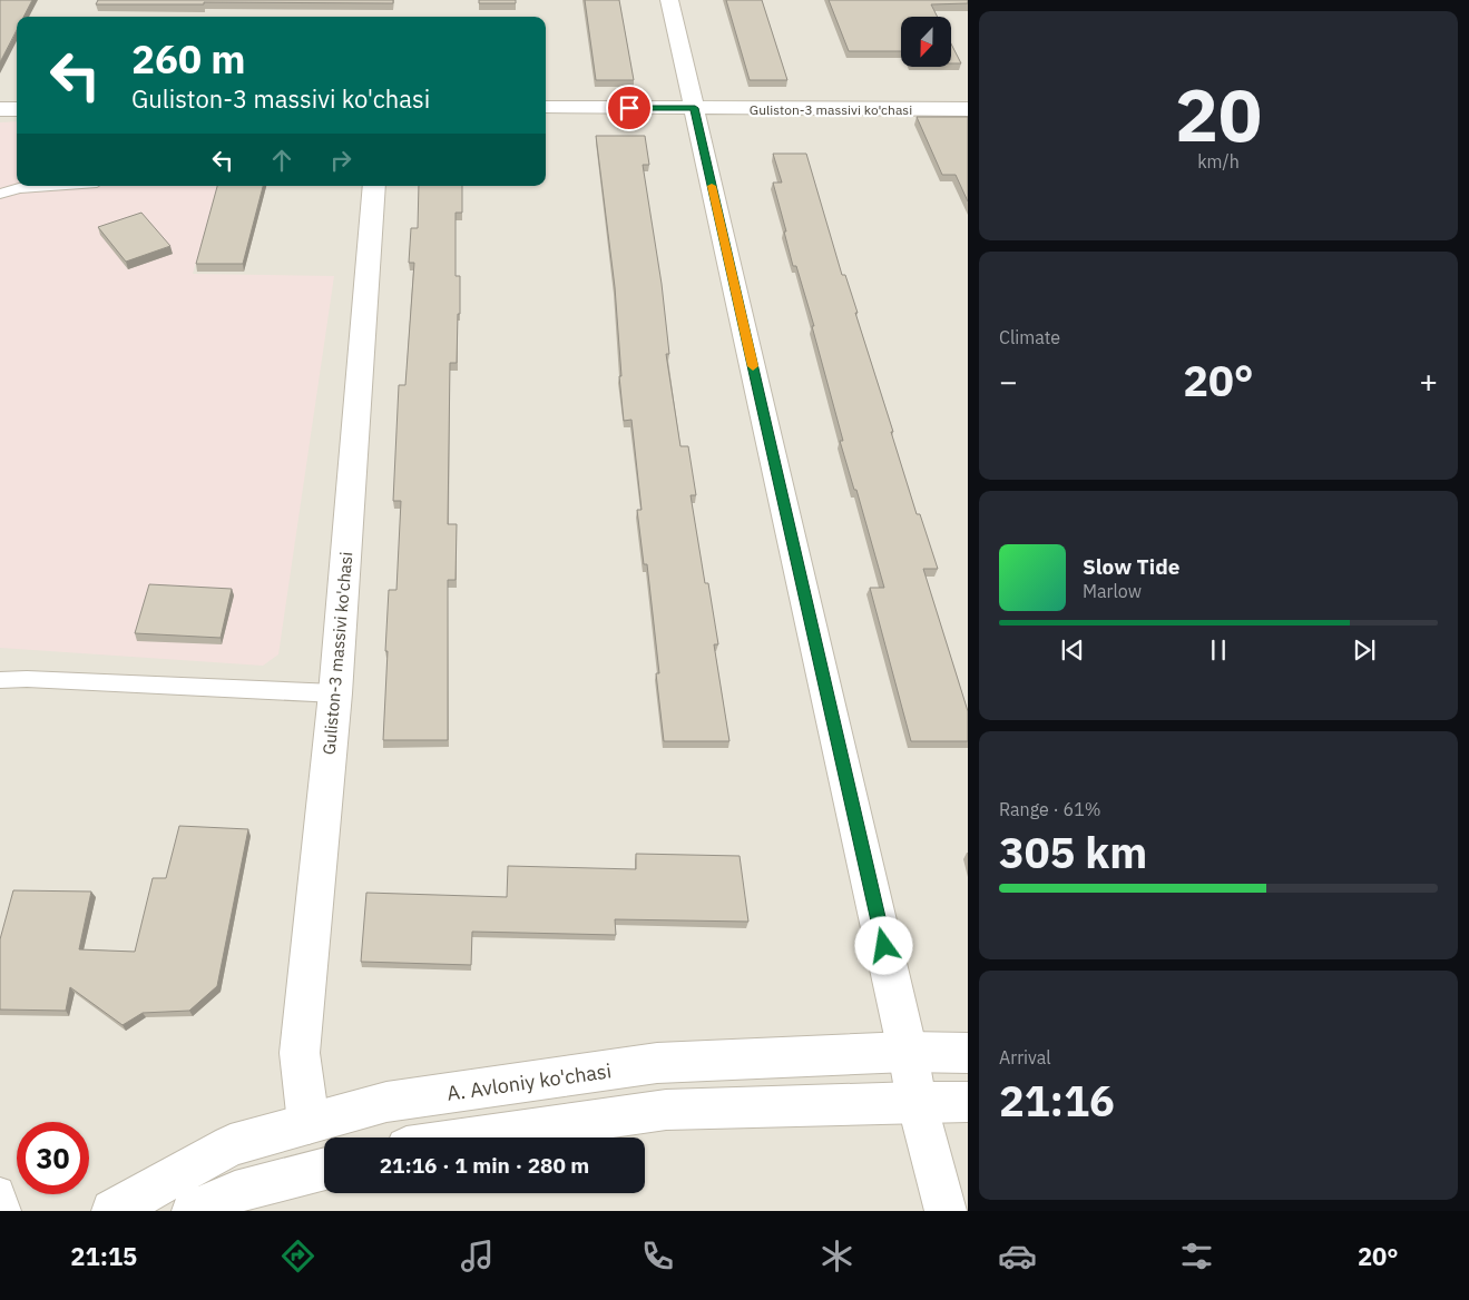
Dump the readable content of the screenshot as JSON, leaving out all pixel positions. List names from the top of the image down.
{
  "streets": {
    "street": ["Guliston-3 massivi ko'chasi", "A. Avloniy ko'chasi"]
  },
  "crossings": [
    ["Guliston-3 massivi ko'chasi", "A. Avloniy ko'chasi"]
  ],
  "north": "bottom",
  "page": {
    "tile": [
      ["20", "km/h"],
      "Climate",
      ["Range · 61%", "305 km"],
      ["Arrival", "21:16"]
    ],
    "turn": ["260 m", "Guliston-3 massivi ko'chasi"],
    "heat": ["−", "20°", "+"],
    "song": ["Slow Tide", "Marlow"],
    "limit": "30",
    "trip": "21:16 · 1 min · 280 m",
    "tabs": ["21:15", "20°"]
  }
}
